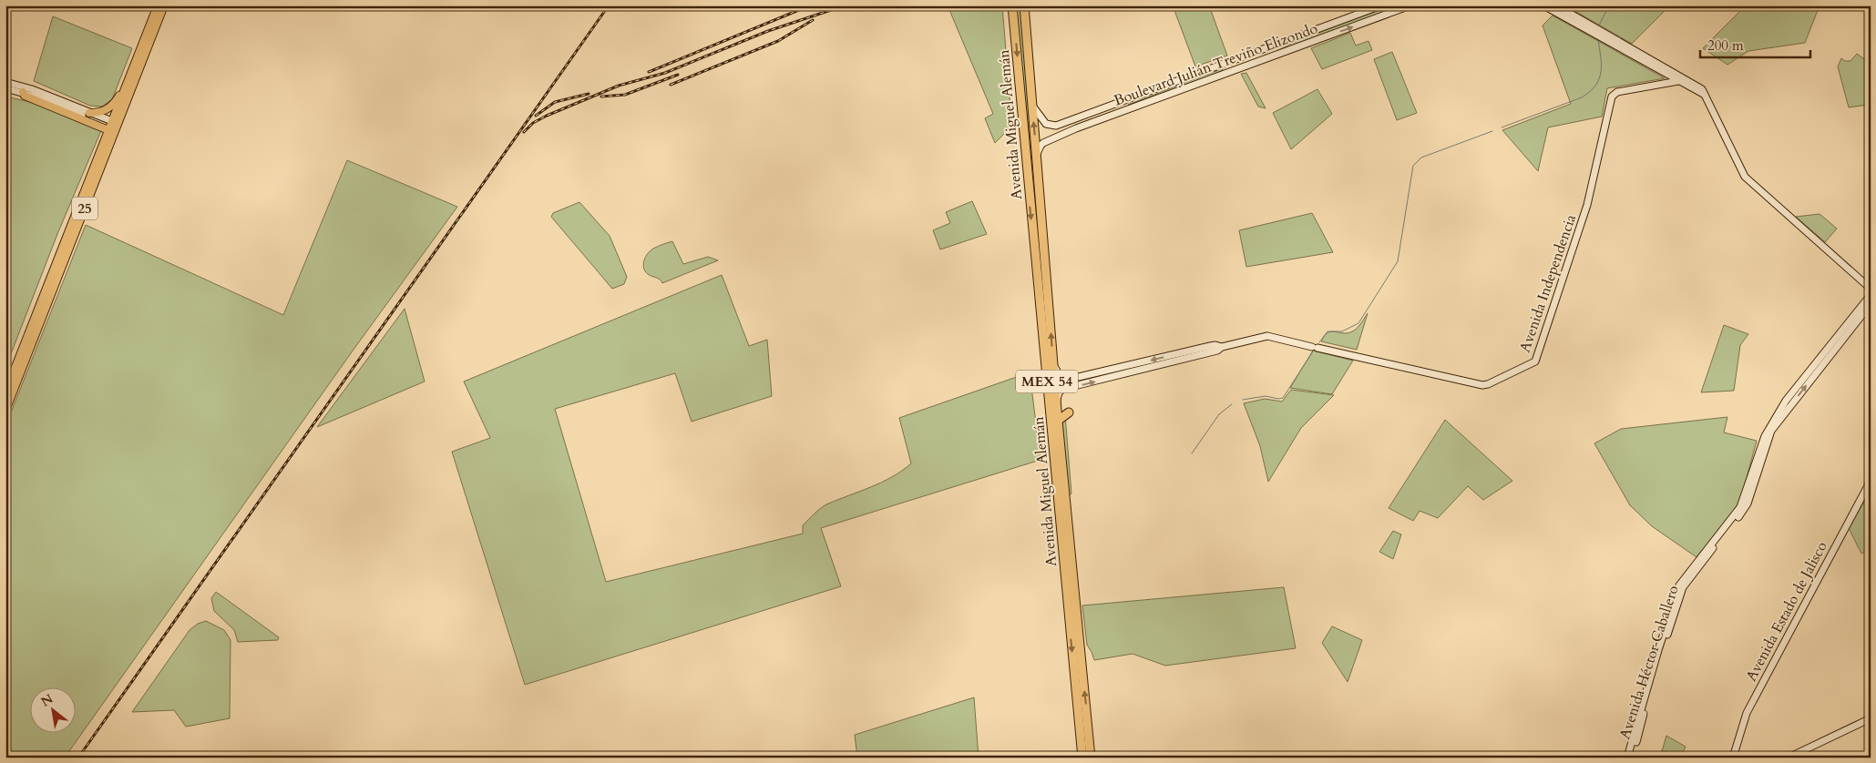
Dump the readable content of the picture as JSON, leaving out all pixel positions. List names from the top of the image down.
{
  "streets": {
    "highway": ["Avenida Miguel Alemán", "MEX 54"],
    "main road": [
      "Boulevard Julián Treviño Elizondo",
      "25",
      "Avenida Independencia",
      "Avenida Estado de Jalisco",
      "Avenida Héctor Caballero"
    ]
  },
  "crossings": [
    ["Boulevard Julián Treviño Elizondo", "Avenida Miguel Alemán"],
    ["Avenida Miguel Alemán", "Avenida Independencia"]
  ],
  "scale_bar": "200 m",
  "north": "top left"
}
